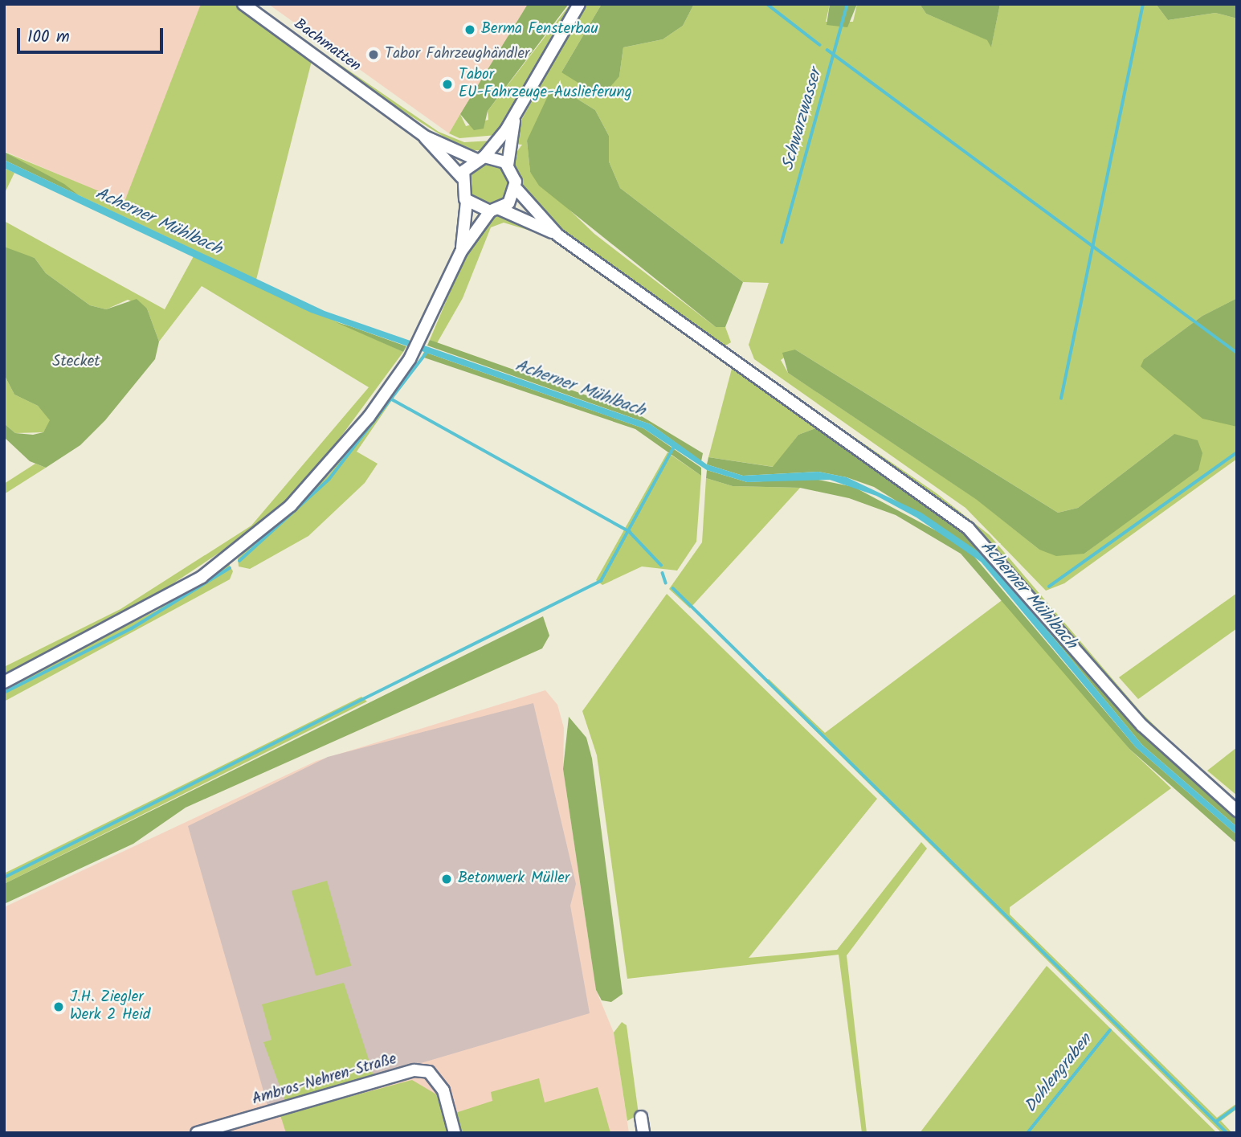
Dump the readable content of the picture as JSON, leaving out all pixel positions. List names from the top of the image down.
{
  "streets": {
    "street": ["Bachmatten", "Ambros-Nehren-Straße"]
  },
  "water": ["Schwarzwasser", "Acherner Mühlbach", "Dohlengraben"],
  "parks": ["Stecket"],
  "places": [
    "Berma Fensterbau",
    "Tabor Fahrzeughändler",
    "Tabor EU-Fahrzeuge-Auslieferung",
    "Betonwerk Müller",
    "J.H. Ziegler Werk 2 Heid"
  ],
  "scale_bar": "100 m"
}
